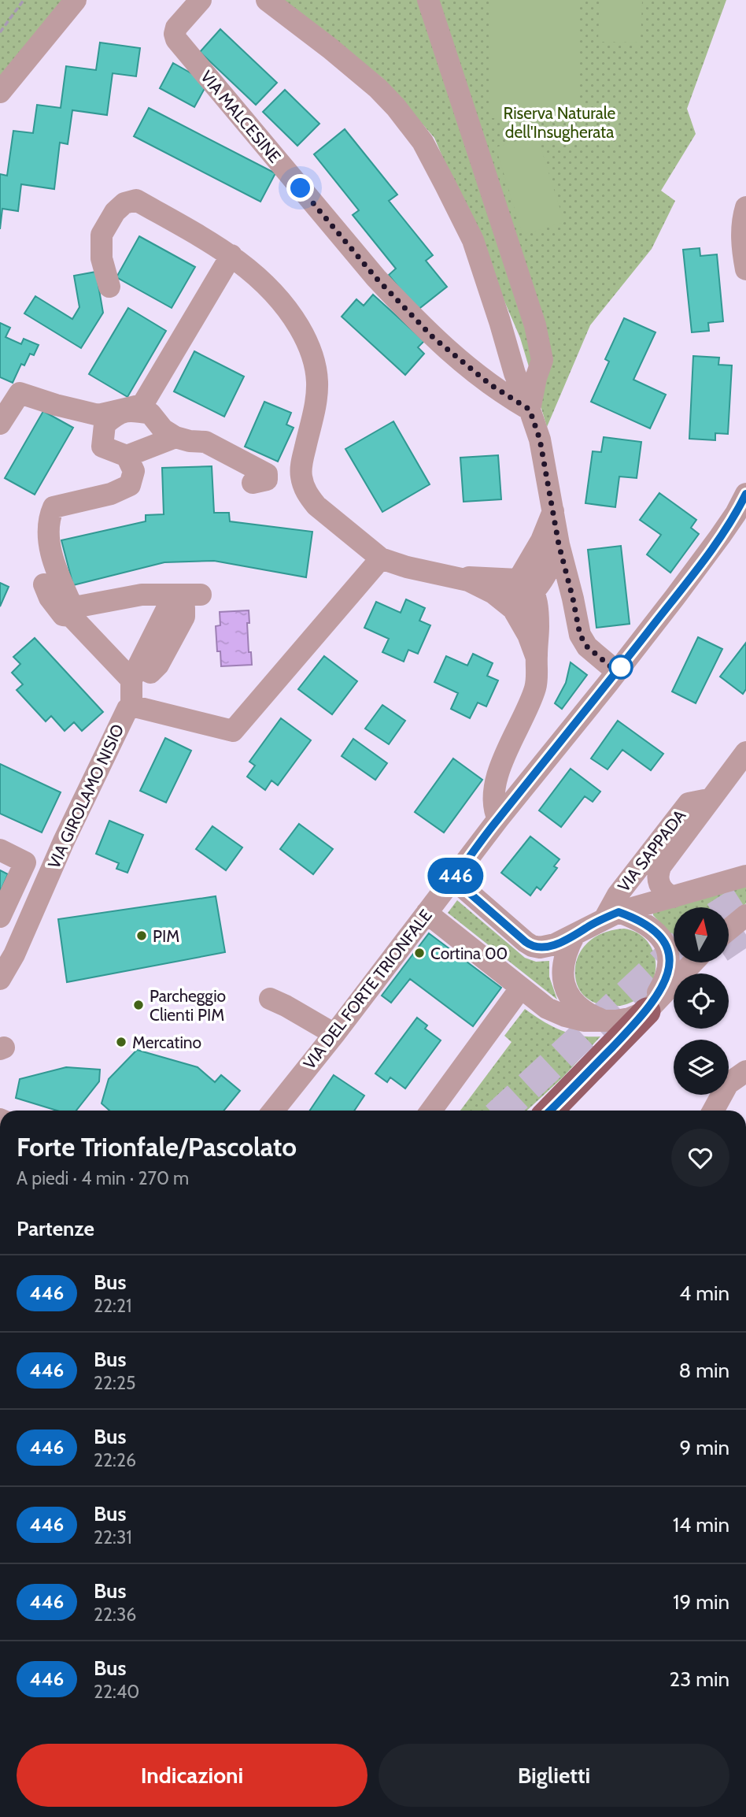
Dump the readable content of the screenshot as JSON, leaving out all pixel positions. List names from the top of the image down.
{
  "streets": {
    "street": [
      "VIA MALCESINE",
      "VIA GIROLAMO NISIO",
      "VIA SAPPADA",
      "VIA DEL FORTE TRIONFALE"
    ]
  },
  "parks": ["Riserva Naturale dell'Insugherata"],
  "places": [
    "PIM",
    "Cortina 00",
    "Parcheggio Clienti PIM",
    "Mercatino"
  ],
  "lines": ["bus line 446"],
  "north": "top",
  "page": {
    "on_map": "446",
    "heading": [
      ["Forte Trionfale/Pascolato", "A piedi · 4 min · 270 m"],
      "Partenze"
    ],
    "list": [
      {
        "mark": "446",
        "name": "Bus",
        "note": "22:21",
        "value": "4 min"
      },
      {
        "mark": "446",
        "name": "Bus",
        "note": "22:25",
        "value": "8 min"
      },
      {
        "mark": "446",
        "name": "Bus",
        "note": "22:26",
        "value": "9 min"
      },
      {
        "mark": "446",
        "name": "Bus",
        "note": "22:31",
        "value": "14 min"
      },
      {
        "mark": "446",
        "name": "Bus",
        "note": "22:36",
        "value": "19 min"
      },
      {
        "mark": "446",
        "name": "Bus",
        "note": "22:40",
        "value": "23 min"
      }
    ],
    "buttons": ["Indicazioni", "Biglietti"]
  }
}
